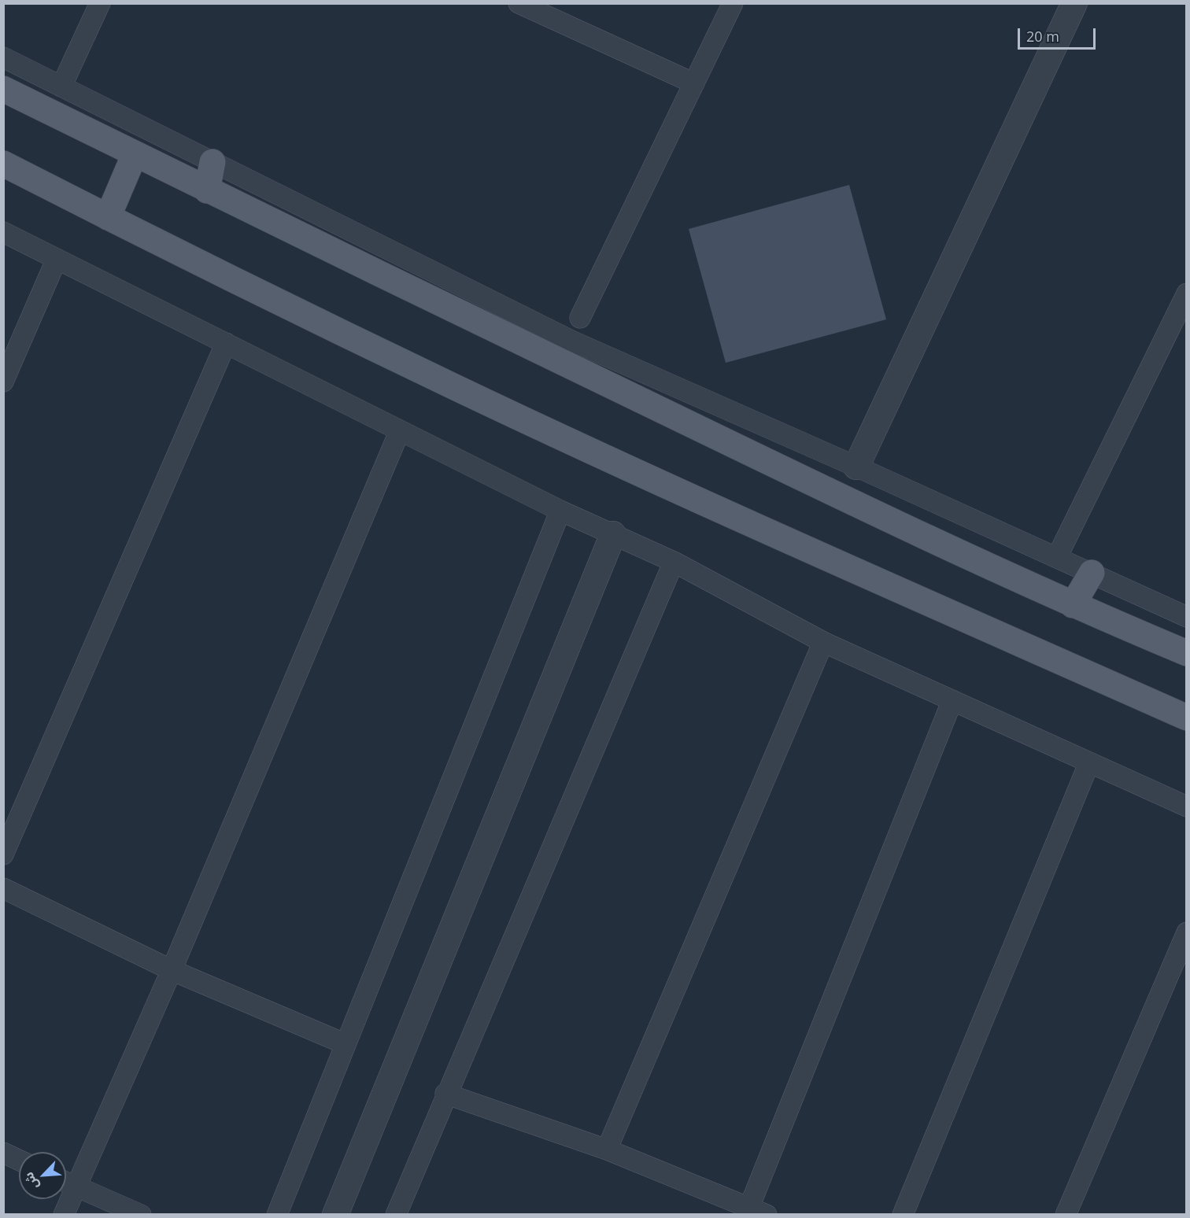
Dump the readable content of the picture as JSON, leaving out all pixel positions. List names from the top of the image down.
{
  "scale_bar": "20 m",
  "north": "bottom left"
}
